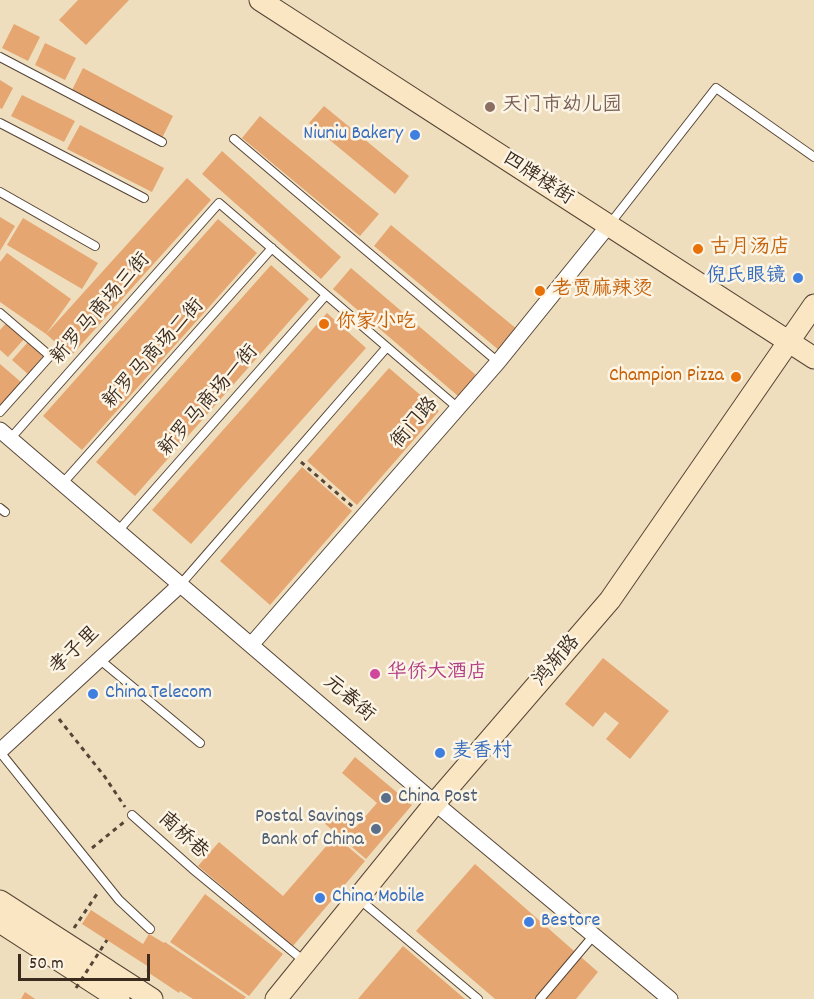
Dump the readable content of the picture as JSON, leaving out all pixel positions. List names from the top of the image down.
{
  "streets": {
    "street": [
      "四牌楼街",
      "衙门路",
      "孝子里",
      "鸿渐路",
      "元春街"
    ],
    "lane": [
      "新罗马商场三街",
      "新罗马商场二街",
      "新罗马商场一街",
      "南桥巷"
    ]
  },
  "crossings": [
    ["四牌楼街", "衙门路"],
    ["四牌楼街", "鸿渐路"],
    ["新罗马商场三街", "新罗马商场二街"],
    ["新罗马商场三街", "元春街"],
    ["新罗马商场二街", "元春街"],
    ["新罗马商场一街", "元春街"],
    ["衙门路", "元春街"],
    ["孝子里", "元春街"],
    ["鸿渐路", "元春街"],
    ["鸿渐路", "南桥巷"]
  ],
  "places": [
    "天门市幼儿园",
    "Niuniu Bakery",
    "古月汤店",
    "倪氏眼镜",
    "老贾麻辣烫",
    "你家小吃",
    "Champion Pizza",
    "华侨大酒店",
    "China Telecom",
    "麦香村",
    "China Post",
    "Postal Savings Bank of China",
    "China Mobile",
    "Bestore"
  ],
  "scale_bar": "50 m"
}
